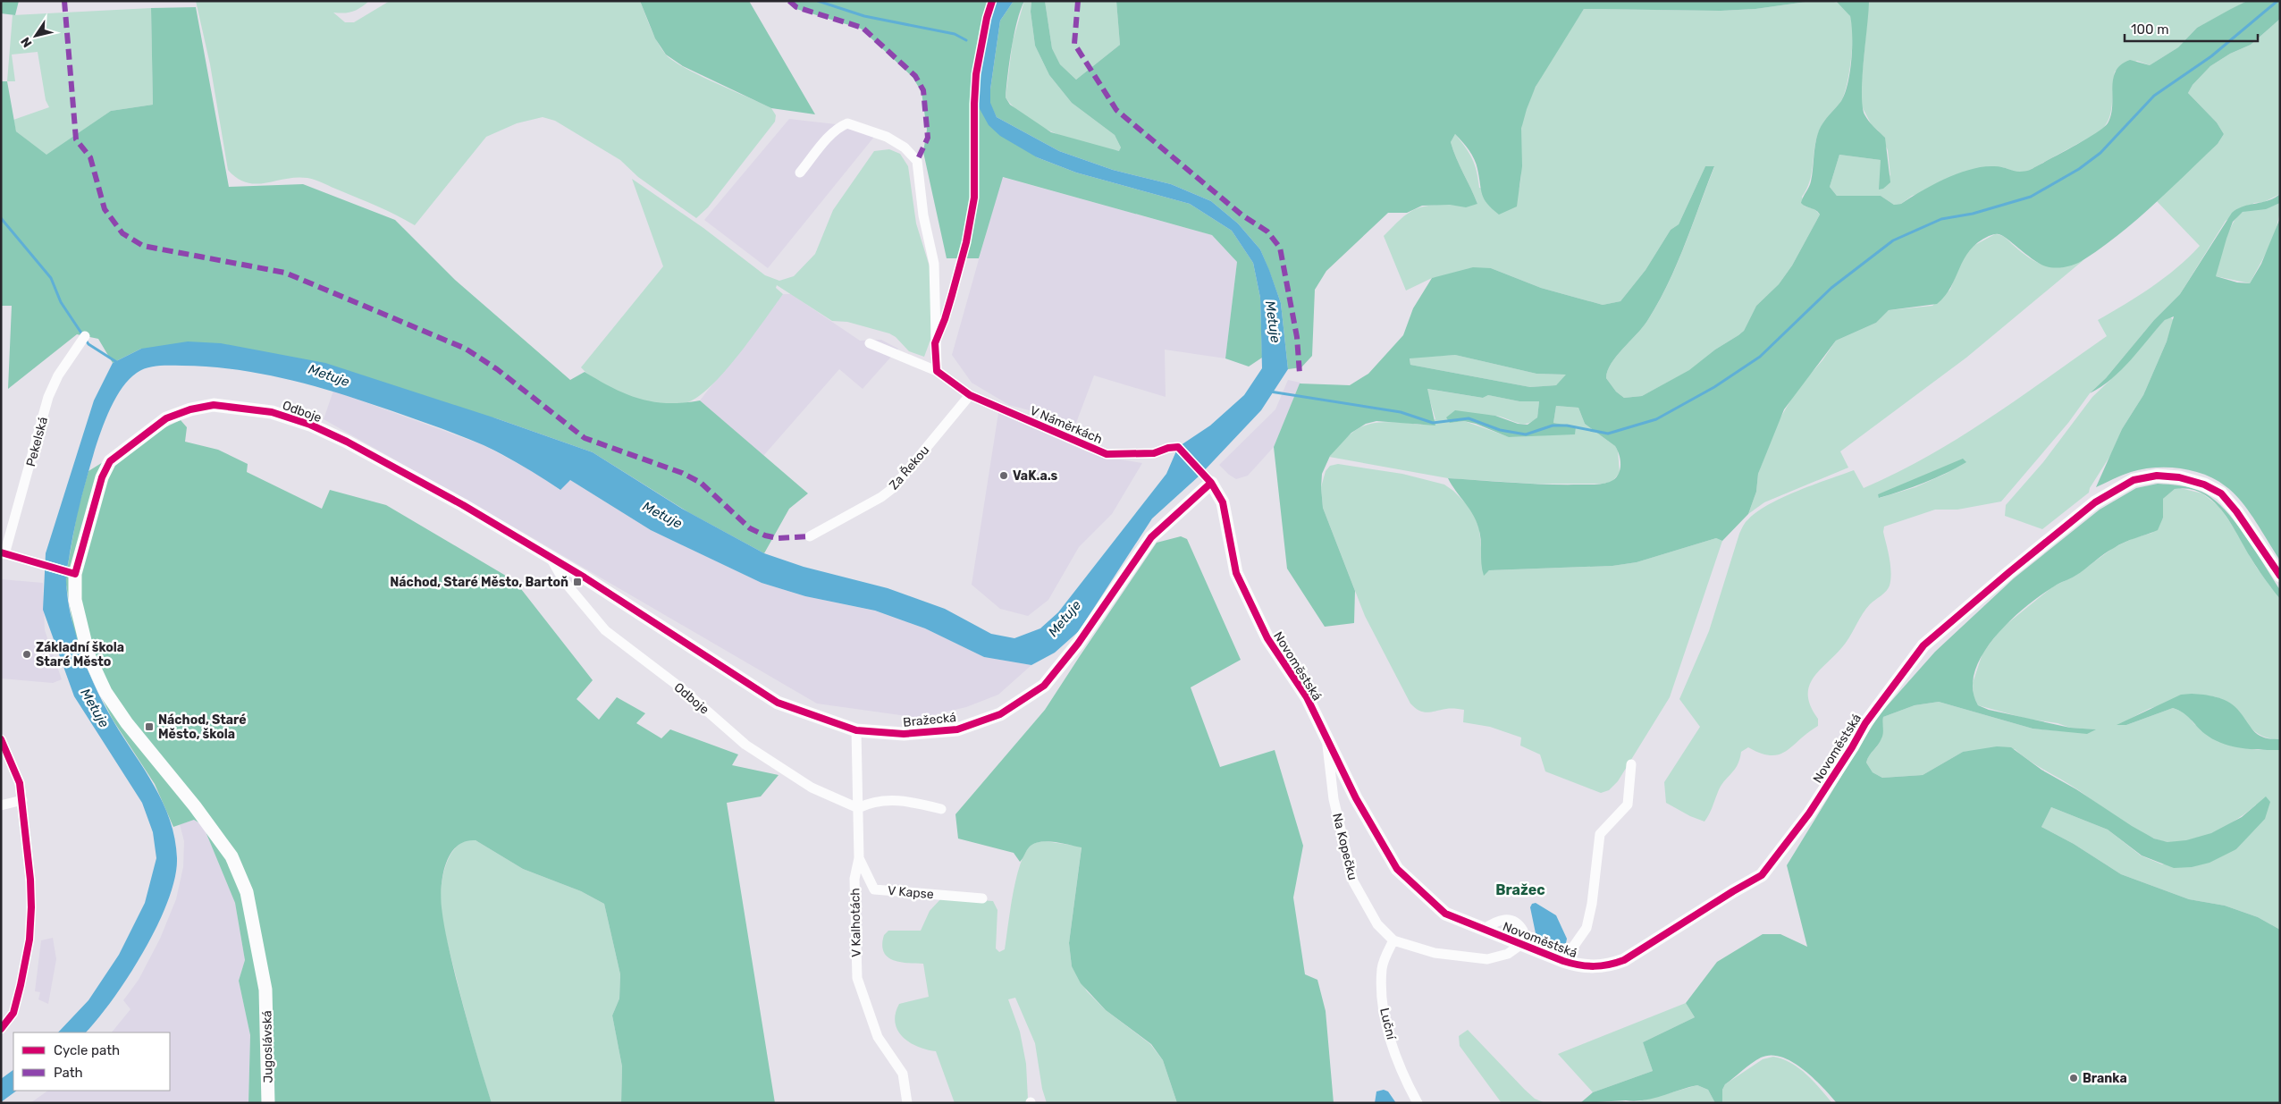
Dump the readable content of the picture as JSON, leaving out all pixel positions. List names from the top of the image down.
{
  "streets": {
    "street": [
      "Odboje",
      "V Náměrkách",
      "Pekelská",
      "Za Řekou",
      "Novoměstská",
      "Bražecká",
      "Na Kopečku",
      "V Kapse",
      "V Kalhotách",
      "Luční",
      "Jugoslávská"
    ]
  },
  "crossings": [
    ["Odboje", "Bražecká"],
    ["Odboje", "V Kalhotách"],
    ["Odboje", "Jugoslávská"],
    ["V Náměrkách", "Za Řekou"],
    ["V Náměrkách", "Novoměstská"],
    ["V Náměrkách", "Bražecká"],
    ["Novoměstská", "Bražecká"],
    ["Novoměstská", "Na Kopečku"],
    ["Bražecká", "V Kalhotách"],
    ["Na Kopečku", "Luční"],
    ["V Kapse", "V Kalhotách"]
  ],
  "districts": ["Bražec"],
  "water": ["Metuje"],
  "places": {
    "other": ["VaK.a.s", "Základní škola Staré Město", "Branka"],
    "transit": ["Náchod, Staré Město, Bartoň", "Náchod, Staré Město, škola"]
  },
  "legend": ["Cycle path", "Path"],
  "scale_bar": "100 m",
  "north": "bottom left"
}
